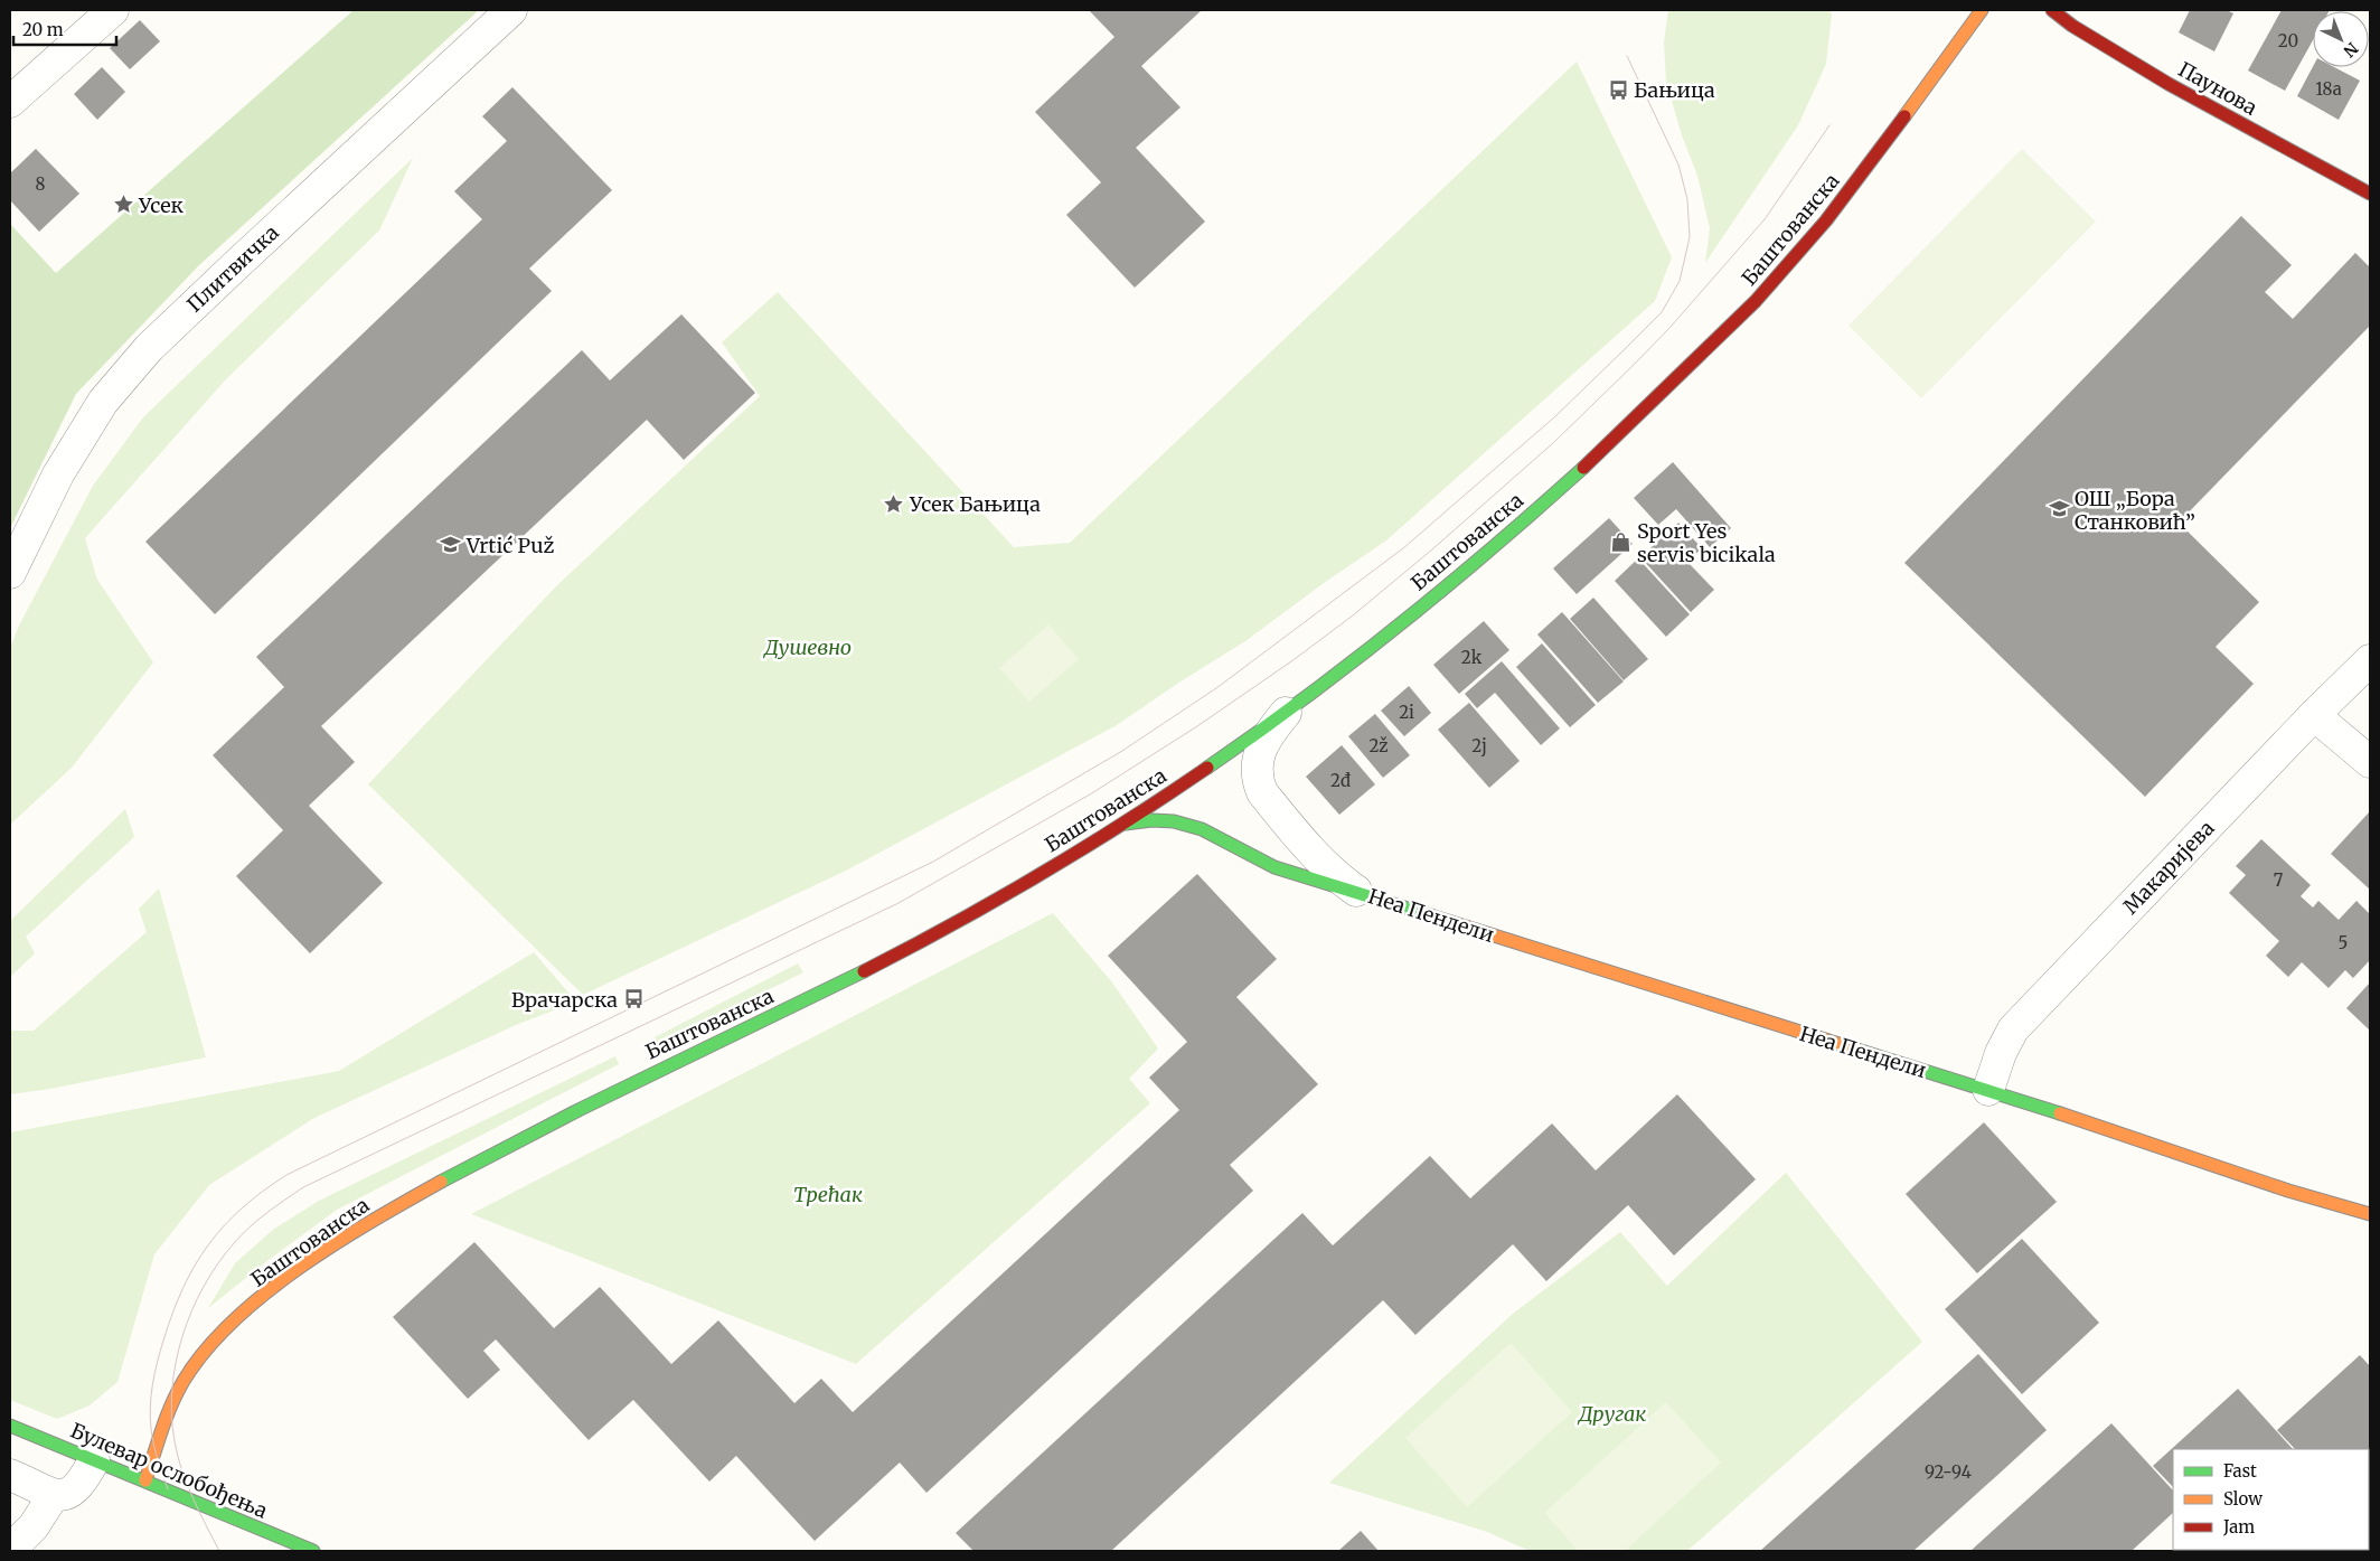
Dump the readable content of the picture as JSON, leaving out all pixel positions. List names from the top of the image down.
{
  "streets": {
    "street": [
      "Паунова",
      "Баштованска",
      "Плитвичка",
      "Макаријева",
      "Неа Пендели",
      "Булевар ослобођења"
    ]
  },
  "crossings": [
    ["Баштованска", "Неа Пендели"],
    ["Баштованска", "Булевар ослобођења"],
    ["Макаријева", "Неа Пендели"]
  ],
  "parks": ["Душевно", "Трећак", "Другак"],
  "places": {
    "bus stop": ["Бањица", "Врачарска"],
    "place": ["Усек", "Усек Бањица"],
    "school or university": ["ОШ „Бора Станковић”", "Vrtić Puž"],
    "shop": ["Sport Yes servis bicikala"]
  },
  "house_numbers": [
    "20",
    "18a",
    "8",
    "2k",
    "2i",
    "2ž",
    "2j",
    "2đ",
    "7",
    "5",
    "92-94"
  ],
  "legend": ["Fast", "Slow", "Jam"],
  "scale_bar": "20 m",
  "north": "bottom right"
}
